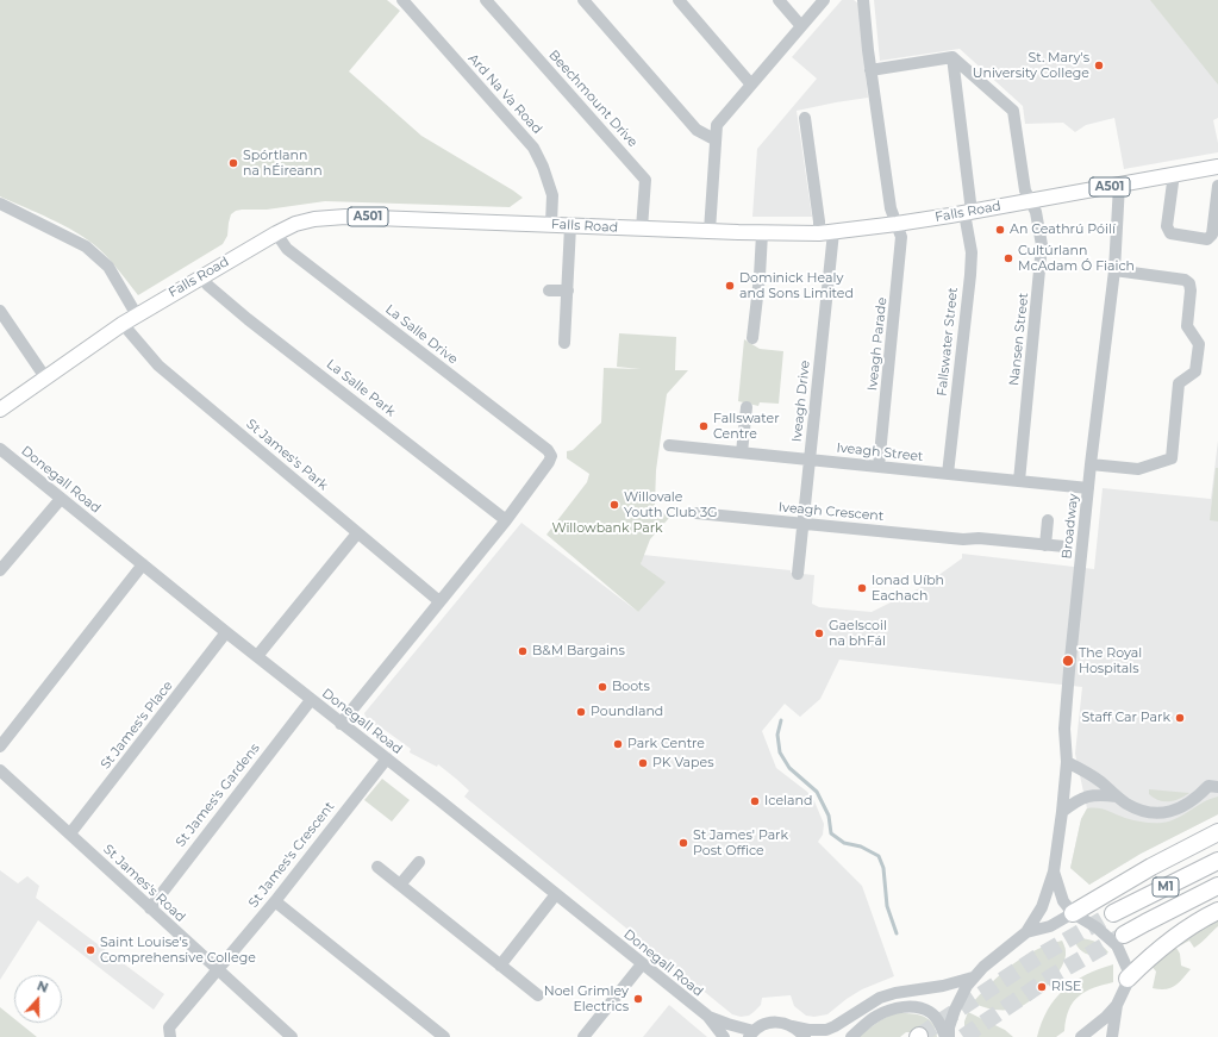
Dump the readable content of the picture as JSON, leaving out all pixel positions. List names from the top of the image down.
{
  "streets": {
    "highway": ["M1"],
    "main road": ["A501", "Falls Road"],
    "street": [
      "Ard Na Va Road",
      "Beechmount Drive",
      "La Salle Drive",
      "Nansen Street",
      "Fallswater Street",
      "Iveagh Parade",
      "La Salle Park",
      "Iveagh Drive",
      "Iveagh Street",
      "St James's Park",
      "Donegall Road",
      "Iveagh Crescent",
      "Broadway",
      "St James's Place",
      "St James's Gardens",
      "St James's Crescent",
      "St James's Road"
    ]
  },
  "crossings": [
    ["Ard Na Va Road", "Falls Road"],
    ["Beechmount Drive", "Falls Road"],
    ["Falls Road", "La Salle Drive"],
    ["Falls Road", "Nansen Street"],
    ["Falls Road", "Fallswater Street"],
    ["Falls Road", "Iveagh Parade"],
    ["Falls Road", "La Salle Park"],
    ["Falls Road", "Iveagh Drive"],
    ["Falls Road", "St James's Park"],
    ["Falls Road", "Broadway"],
    ["La Salle Drive", "La Salle Park"],
    ["Nansen Street", "Fallswater Street"],
    ["Nansen Street", "Iveagh Street"],
    ["Fallswater Street", "Iveagh Street"],
    ["Iveagh Parade", "Iveagh Street"],
    ["Iveagh Drive", "Iveagh Street"],
    ["Iveagh Drive", "Iveagh Crescent"],
    ["Iveagh Street", "Broadway"],
    ["Donegall Road", "St James's Place"],
    ["Donegall Road", "St James's Gardens"],
    ["Donegall Road", "St James's Crescent"],
    ["St James's Place", "St James's Road"],
    ["St James's Gardens", "St James's Road"],
    ["St James's Crescent", "St James's Road"]
  ],
  "parks": ["Willowbank Park"],
  "places": [
    "St. Mary's University College",
    "Spórtlann na hÉireann",
    "An Ceathrú Póilí",
    "Cultúrlann McAdam Ó Fiaich",
    "Dominick Healy and Sons Limited",
    "Fallswater Centre",
    "Willovale Youth Club 3G",
    "Ionad Uíbh Eachach",
    "Gaelscoil na bhFál",
    "B&M Bargains",
    "The Royal Hospitals",
    "Boots",
    "Poundland",
    "Staff Car Park",
    "Park Centre",
    "PK Vapes",
    "Iceland",
    "St James' Park Post Office",
    "Saint Louise's Comprehensive College",
    "RISE",
    "Noel Grimley Electrics"
  ],
  "north": "top"
}
